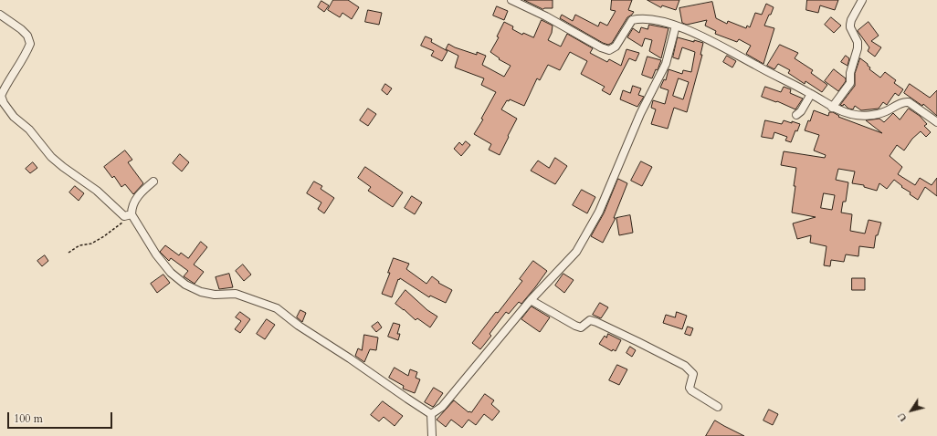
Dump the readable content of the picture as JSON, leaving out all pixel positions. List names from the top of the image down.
{
  "scale_bar": "100 m",
  "north": "bottom left"
}
